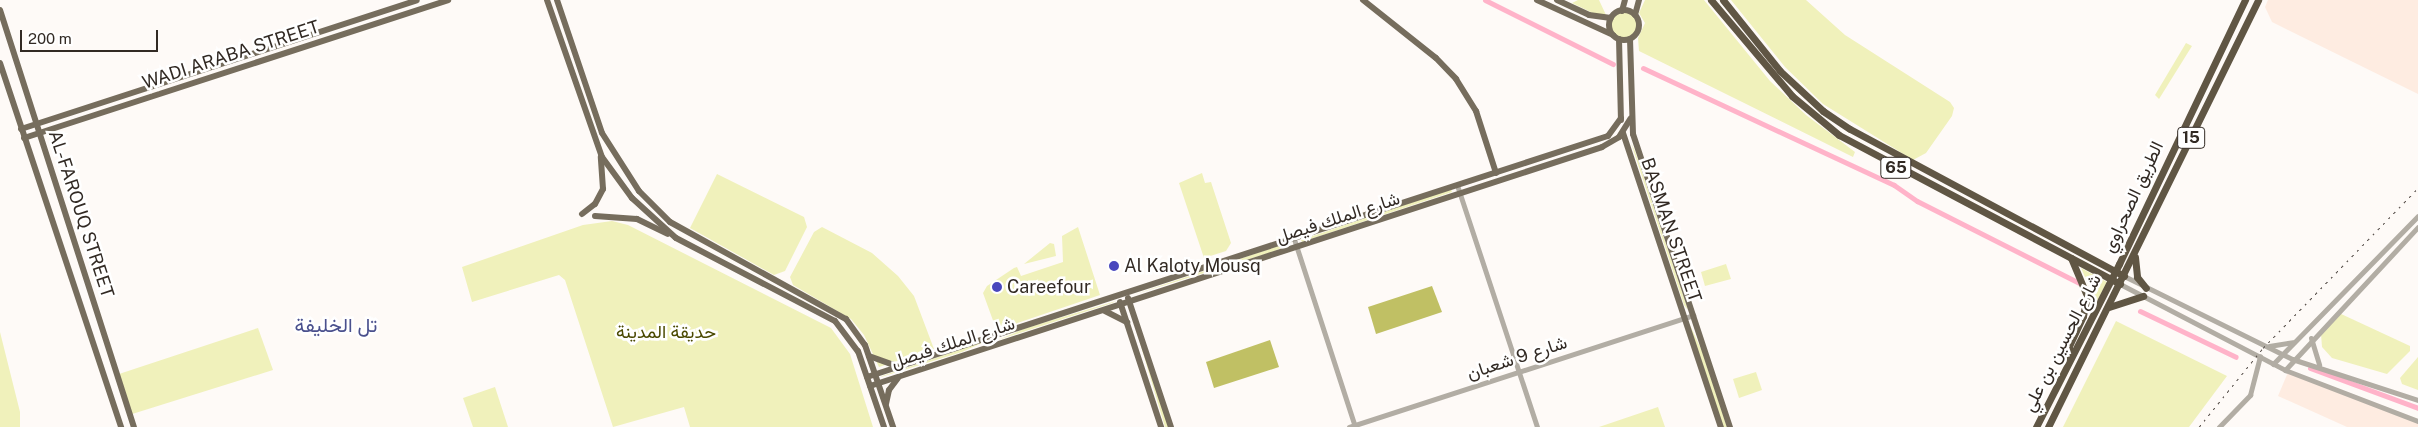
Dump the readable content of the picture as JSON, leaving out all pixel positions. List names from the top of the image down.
{
  "streets": {
    "highway": [
      "15",
      "65",
      "الطريق الصحراوي",
      "شارع الحسين بن علي"
    ],
    "main road": [
      "WADI ARABA STREET",
      "AL-FAROUQ STREET",
      "شارع الملك فيصل",
      "BASMAN STREET"
    ],
    "street": ["شارع 9 شعبان"]
  },
  "crossings": [
    ["WADI ARABA STREET", "AL-FAROUQ STREET"],
    ["65", "الطريق الصحراوي"],
    ["65", "شارع الحسين بن علي"],
    ["الطريق الصحراوي", "شارع الحسين بن علي"],
    ["شارع الملك فيصل", "BASMAN STREET"],
    ["BASMAN STREET", "شارع 9 شعبان"]
  ],
  "districts": ["تل الخليفة"],
  "parks": ["حديقة المدينة"],
  "places": ["Al Kaloty Mousq", "Careefour"],
  "scale_bar": "200 m"
}
